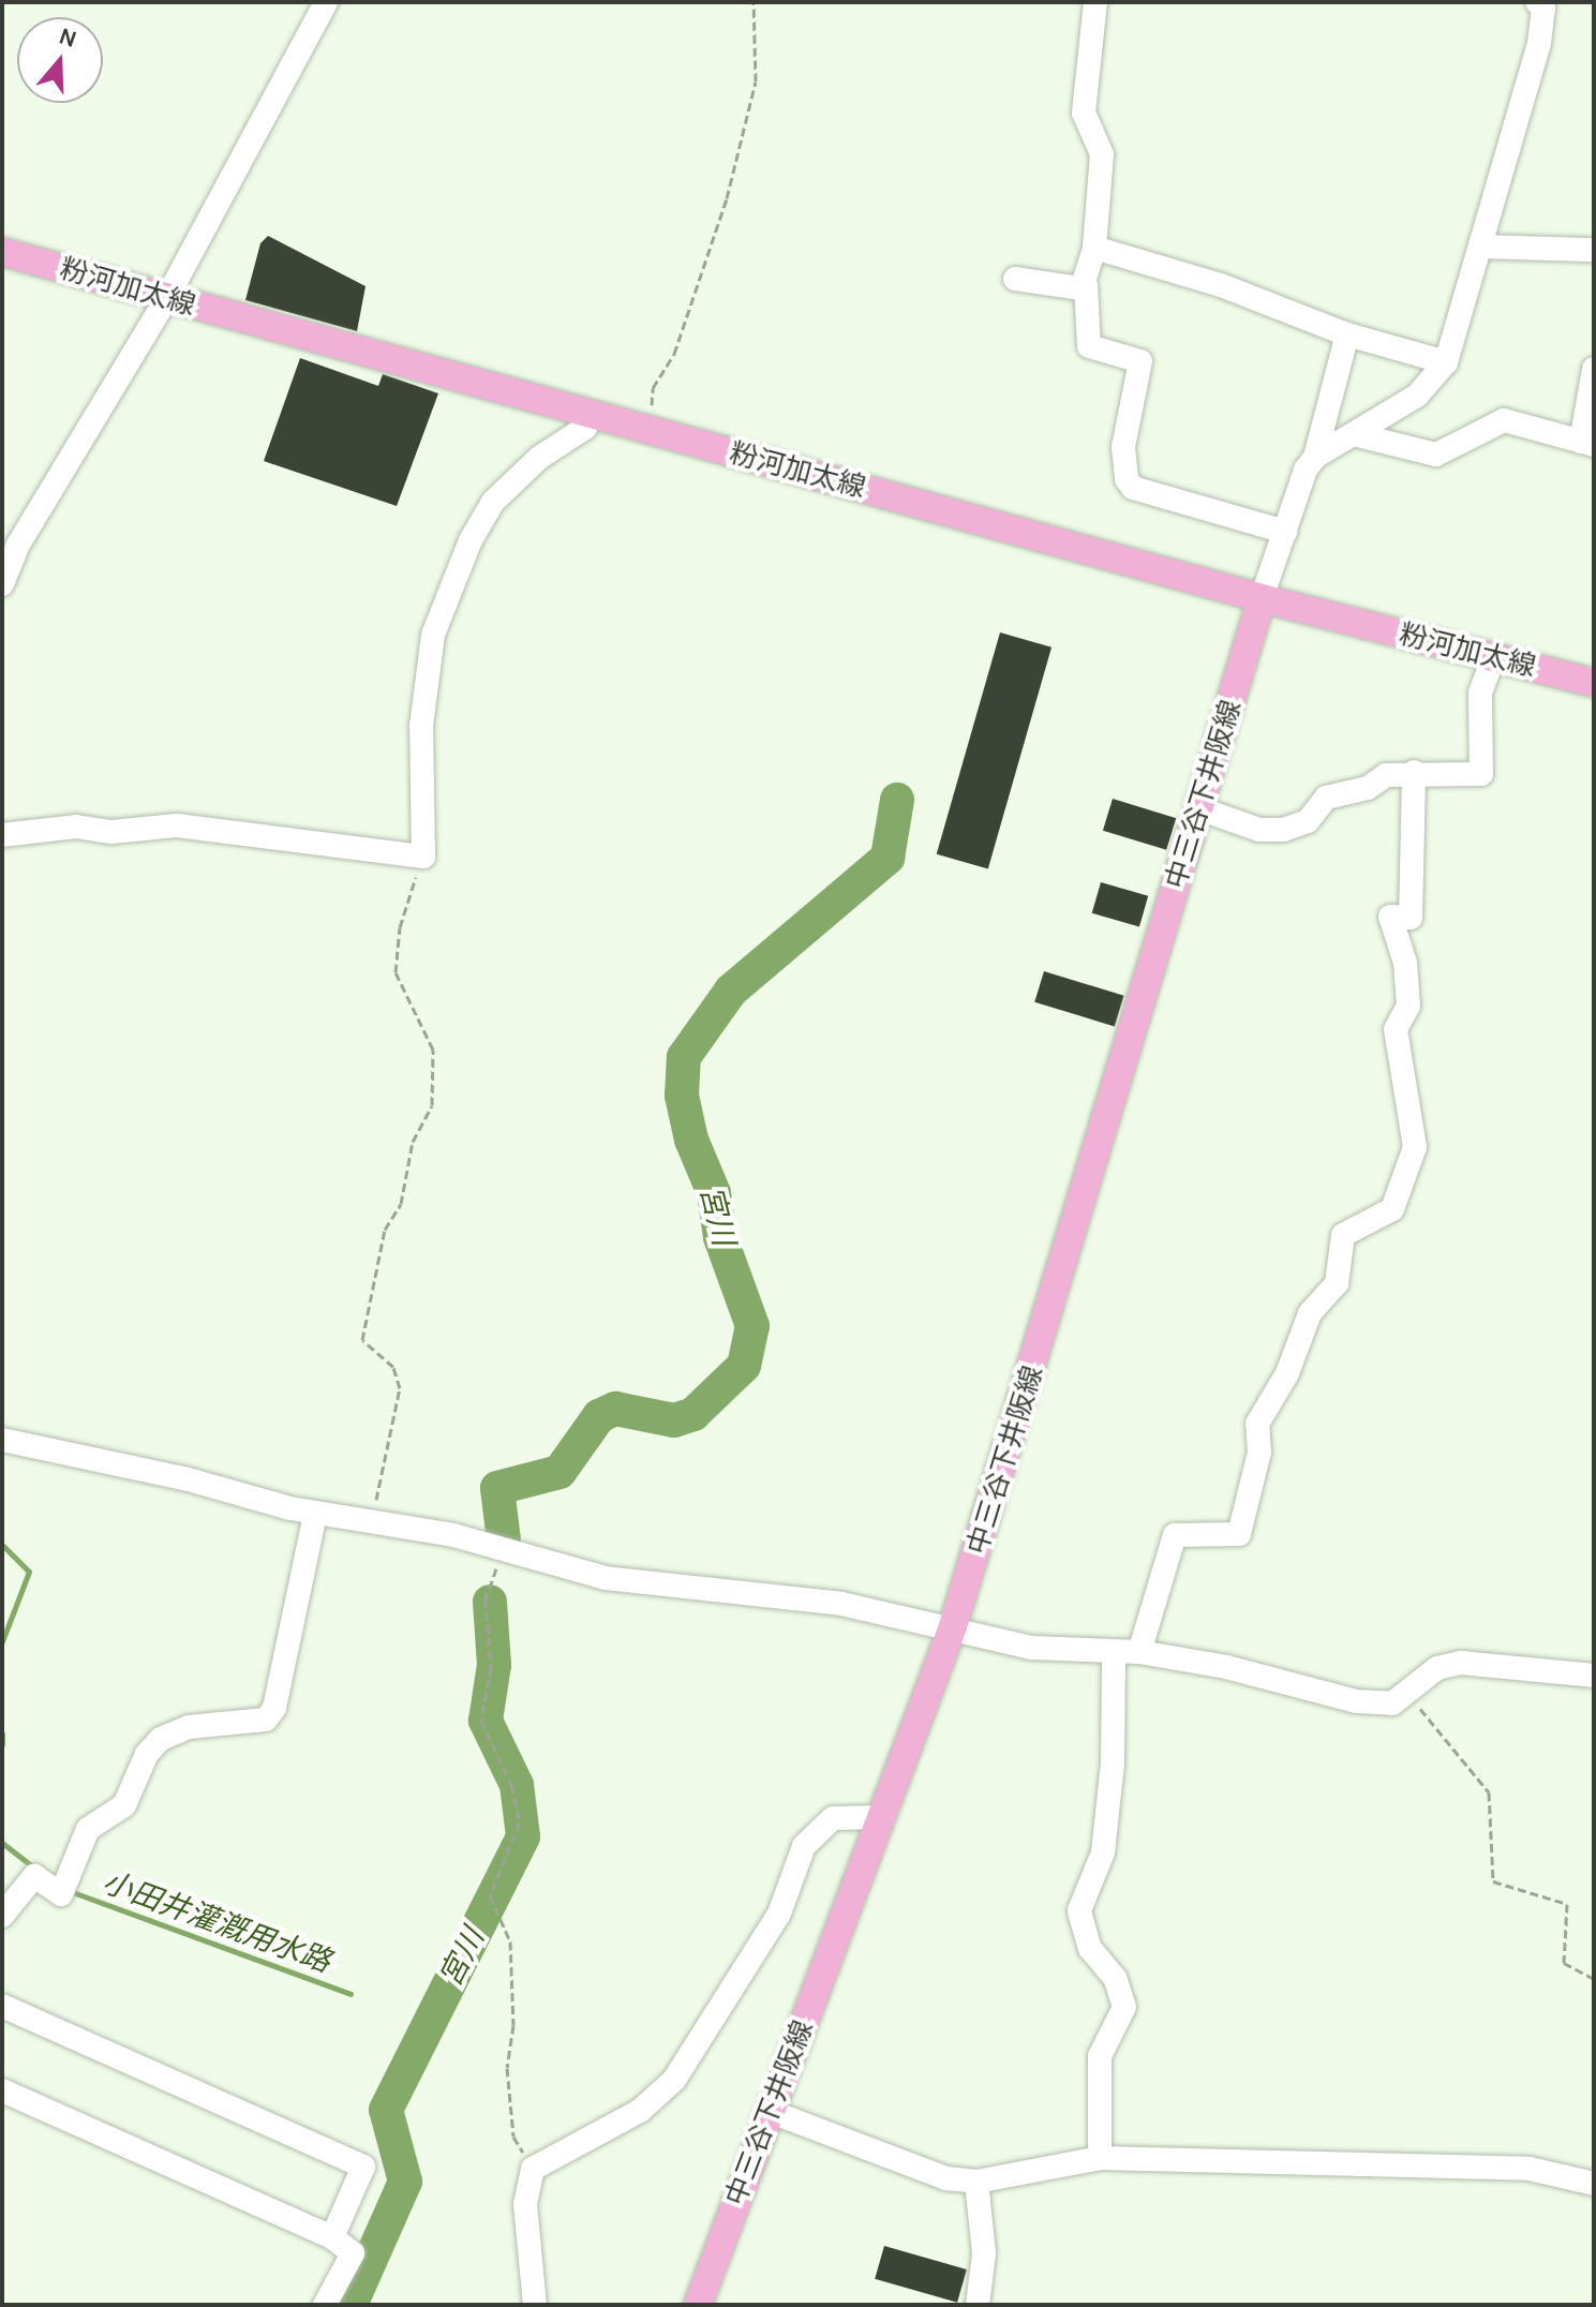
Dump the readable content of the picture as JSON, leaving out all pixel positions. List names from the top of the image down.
{
  "streets": {
    "main road": ["粉河加太線", "中三谷下井阪線"]
  },
  "crossings": [
    ["粉河加太線", "中三谷下井阪線"]
  ],
  "water": ["宮川", "小田井灌漑用水路"],
  "north": "top"
}
